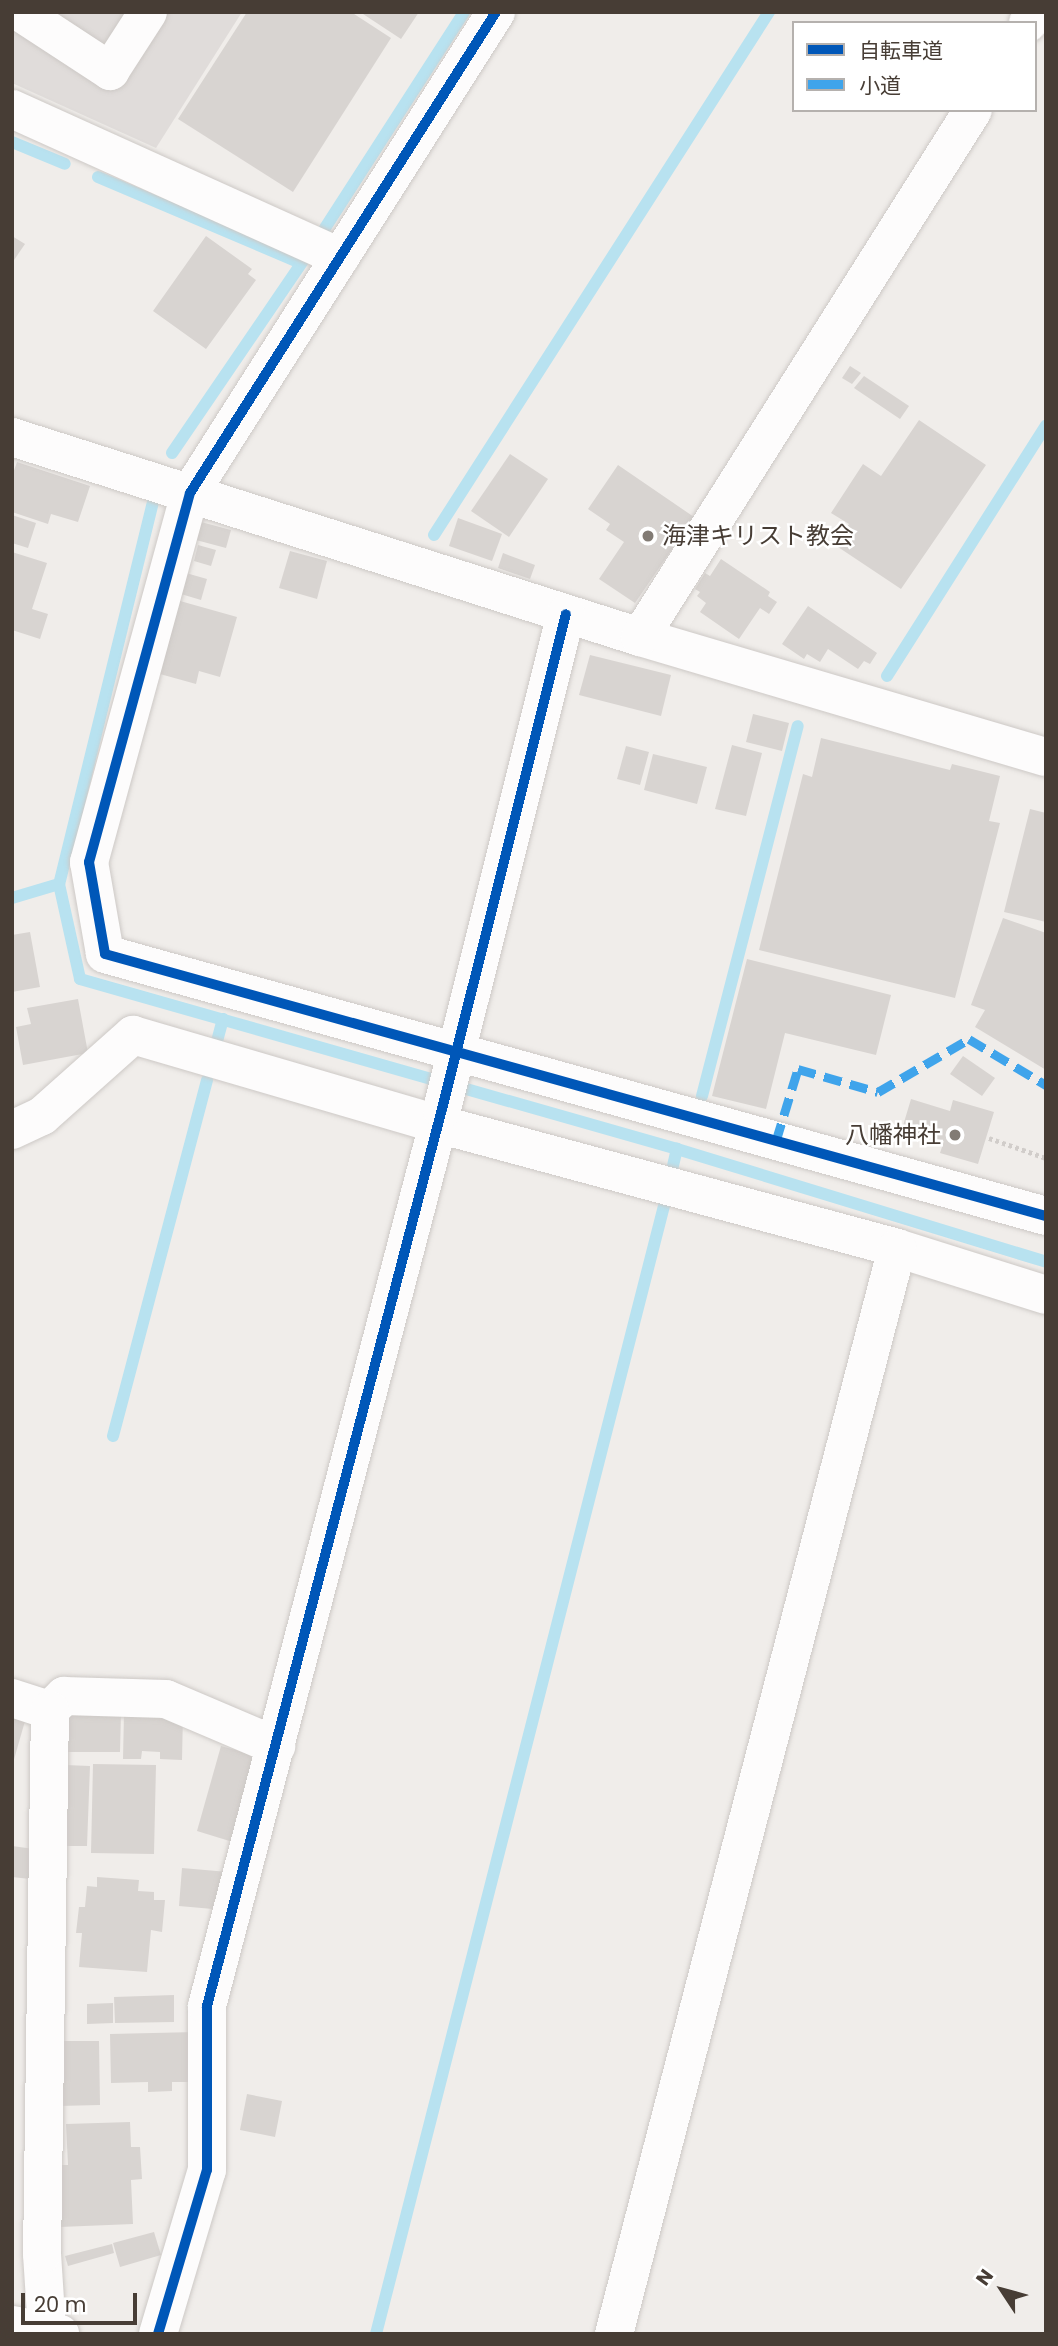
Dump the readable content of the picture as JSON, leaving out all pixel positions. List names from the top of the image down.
{
  "places": ["海津キリスト教会", "八幡神社"],
  "legend": ["自転車道", "小道"],
  "scale_bar": "20 m",
  "north": "top left"
}
